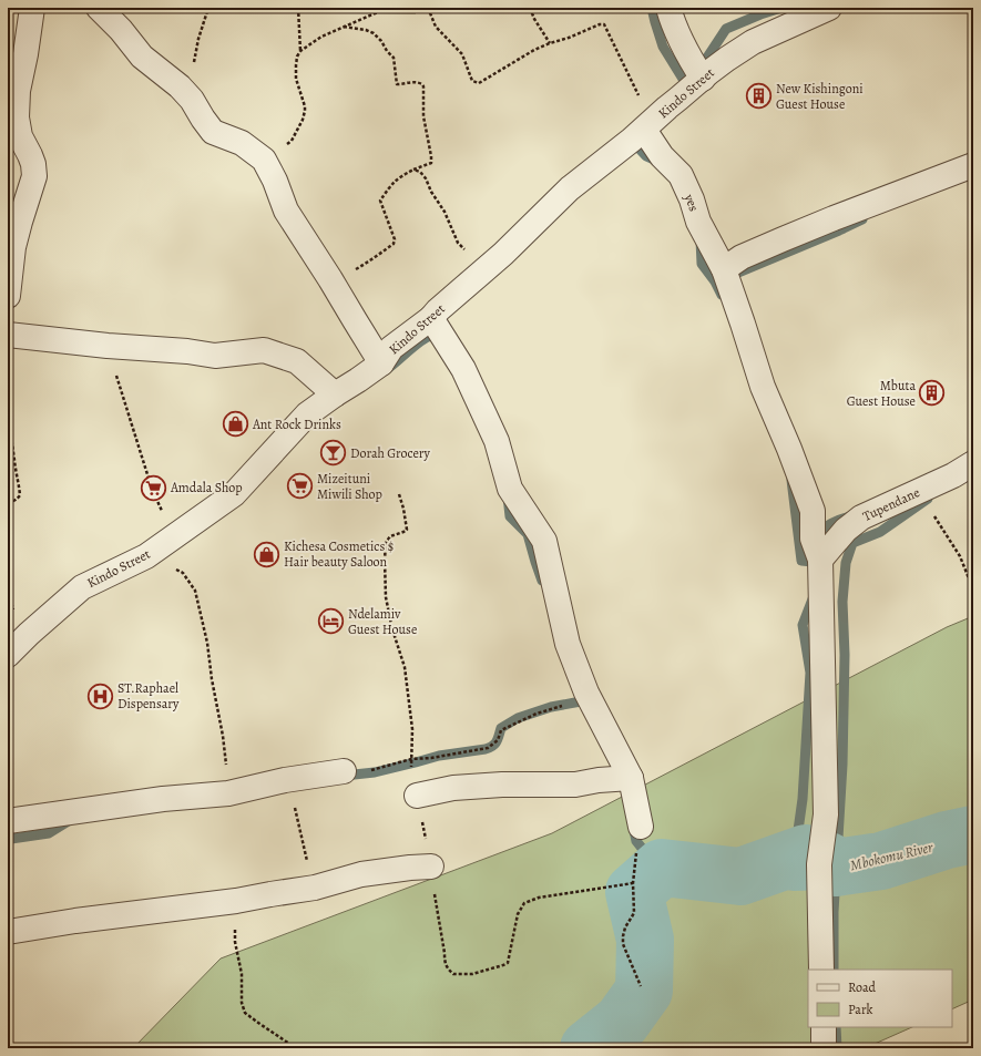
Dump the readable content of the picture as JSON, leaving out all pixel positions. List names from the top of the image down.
{
  "streets": {
    "street": ["Kindo Street", "yes", "Tupendane"]
  },
  "crossings": [
    ["Kindo Street", "yes"],
    ["yes", "Tupendane"]
  ],
  "water": ["Mbokomu River"],
  "places": {
    "building": ["New Kishingoni Guest House", "Mbuta Guest House"],
    "shop": ["Ant Rock Drinks", "Kichesa Cosmetics $ Hair beauty Saloon"],
    "bar": ["Dorah Grocery"],
    "supermarket": ["Mizeituni Miwili Shop", "Amdala Shop"],
    "hotel": ["Ndelamiv Guest House"],
    "hospital": ["ST.Raphael Dispensary"]
  },
  "legend": ["Road", "Park"]
}
